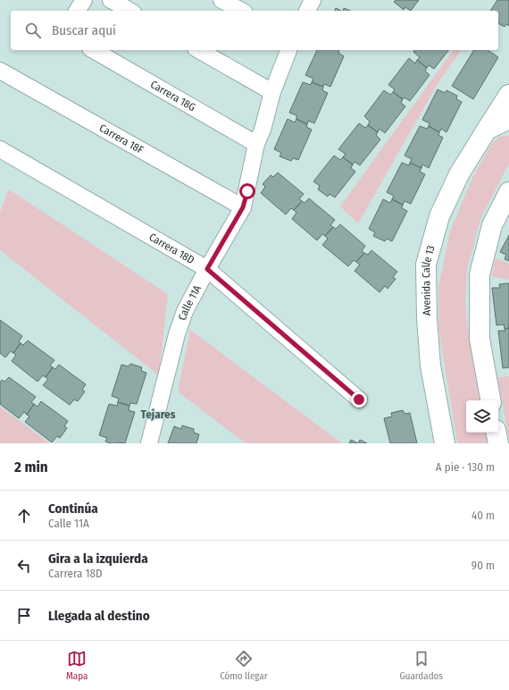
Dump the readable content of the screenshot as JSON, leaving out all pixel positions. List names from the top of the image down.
{
  "streets": {
    "street": [
      "Carrera 18G",
      "Carrera 18F",
      "Carrera 18D",
      "Avenida Calle 13",
      "Calle 11A"
    ]
  },
  "crossings": [
    ["Carrera 18G", "Calle 11A"],
    ["Carrera 18F", "Calle 11A"],
    ["Carrera 18D", "Calle 11A"]
  ],
  "districts": ["Tejares"],
  "page": {
    "search": "Buscar aquí",
    "heading": ["2 min", "A pie · 130 m"],
    "list": [
      ["Continúa", "Calle 11A", "40 m"],
      ["Gira a la izquierda", "Carrera 18D", "90 m"],
      "Llegada al destino"
    ],
    "nav": ["Mapa", "Cómo llegar", "Guardados"]
  }
}
